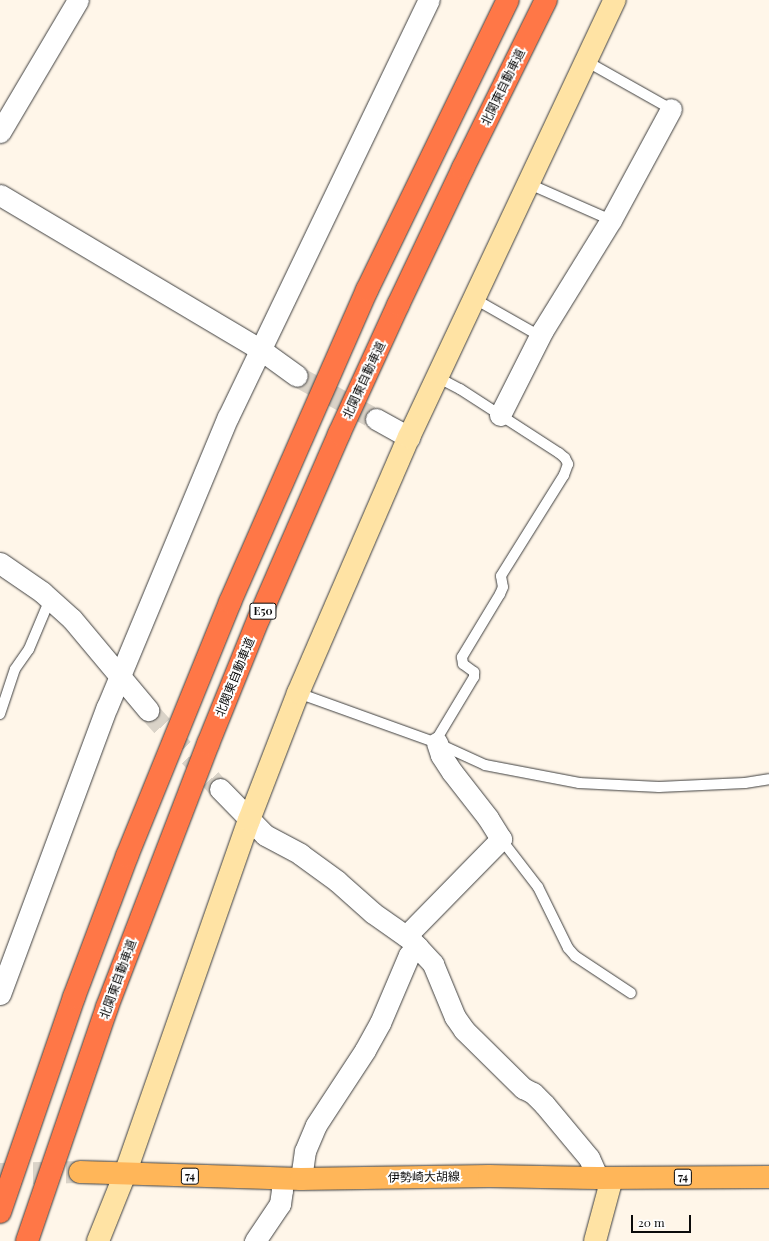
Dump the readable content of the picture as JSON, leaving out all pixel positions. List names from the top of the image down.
{
  "streets": {
    "highway": ["北関東自動車道", "E50"],
    "main road": ["74", "伊勢崎大胡線"]
  },
  "scale_bar": "20 m"
}
